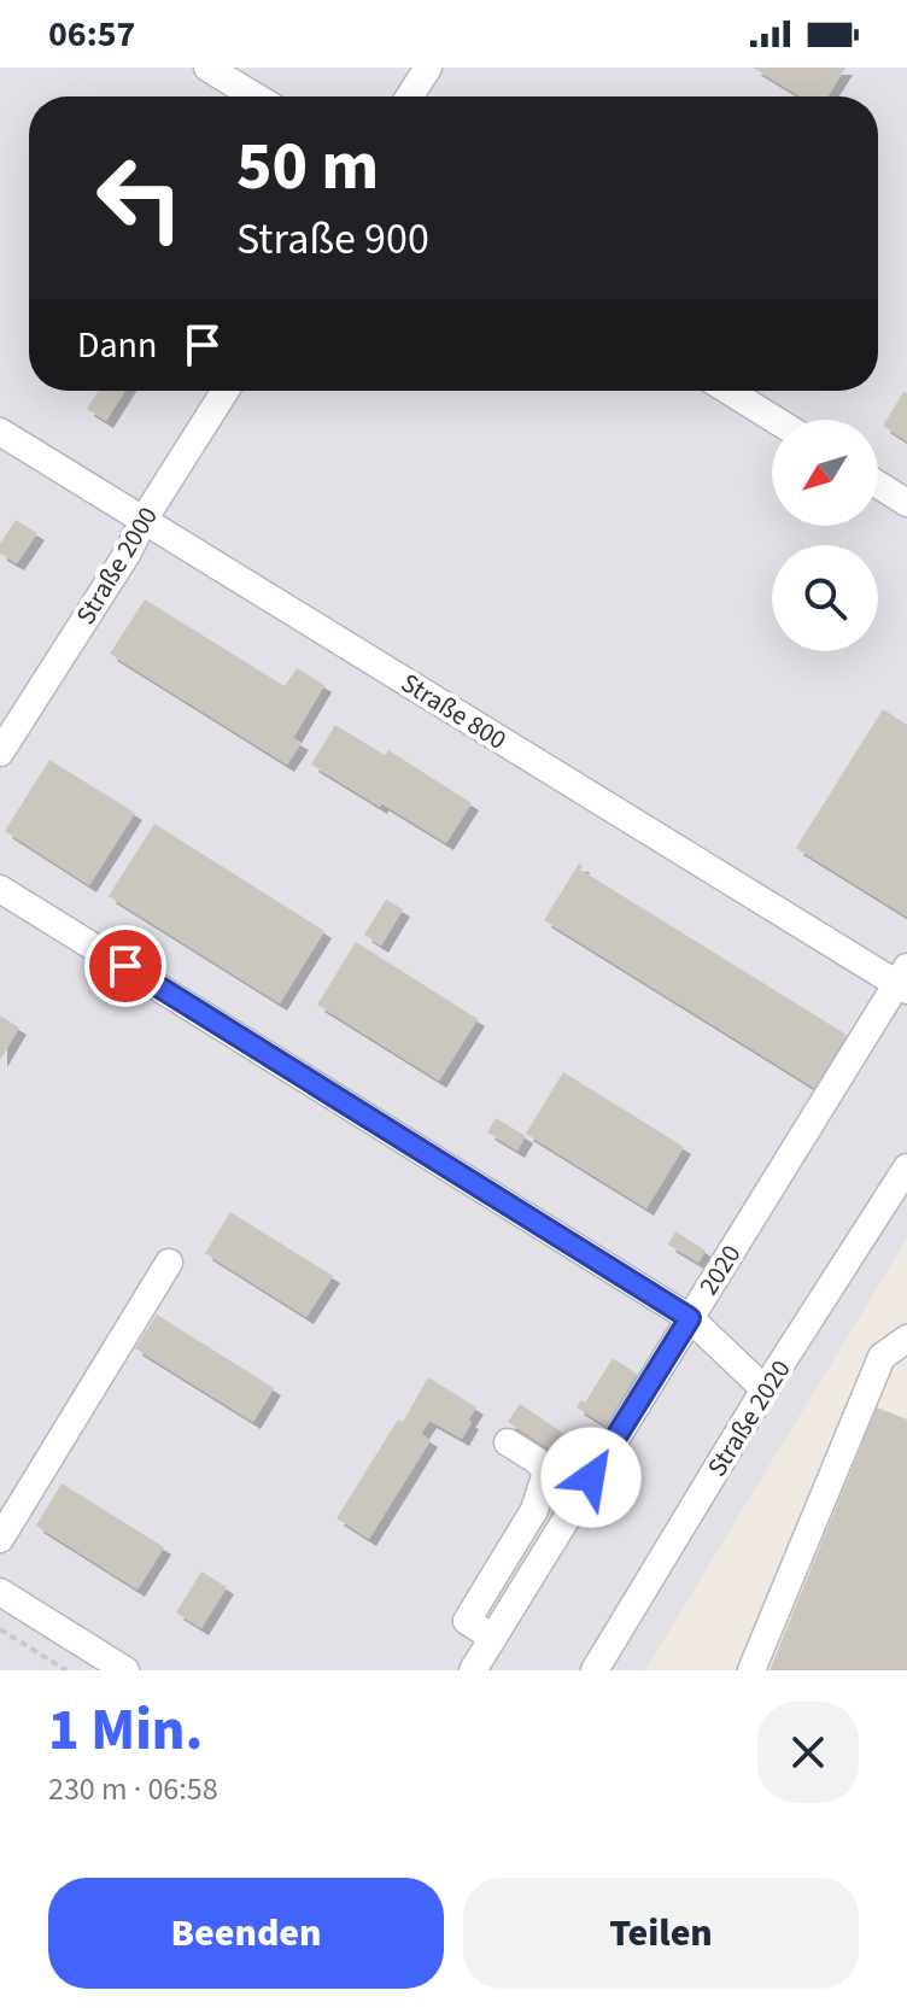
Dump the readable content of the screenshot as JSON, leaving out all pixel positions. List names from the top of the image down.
{
  "streets": {
    "lane": [
      "Straße 2000",
      "Straße 800",
      "2020",
      "Straße 2020"
    ]
  },
  "crossings": [
    ["Straße 2000", "Straße 800"],
    ["Straße 800", "2020"]
  ],
  "north": "bottom left",
  "page": {
    "status": "06:57",
    "turn": ["50 m", "Straße 900"],
    "then": "Dann",
    "heading": ["1 Min.", "230 m · 06:58"],
    "buttons": ["Beenden", "Teilen"]
  }
}
